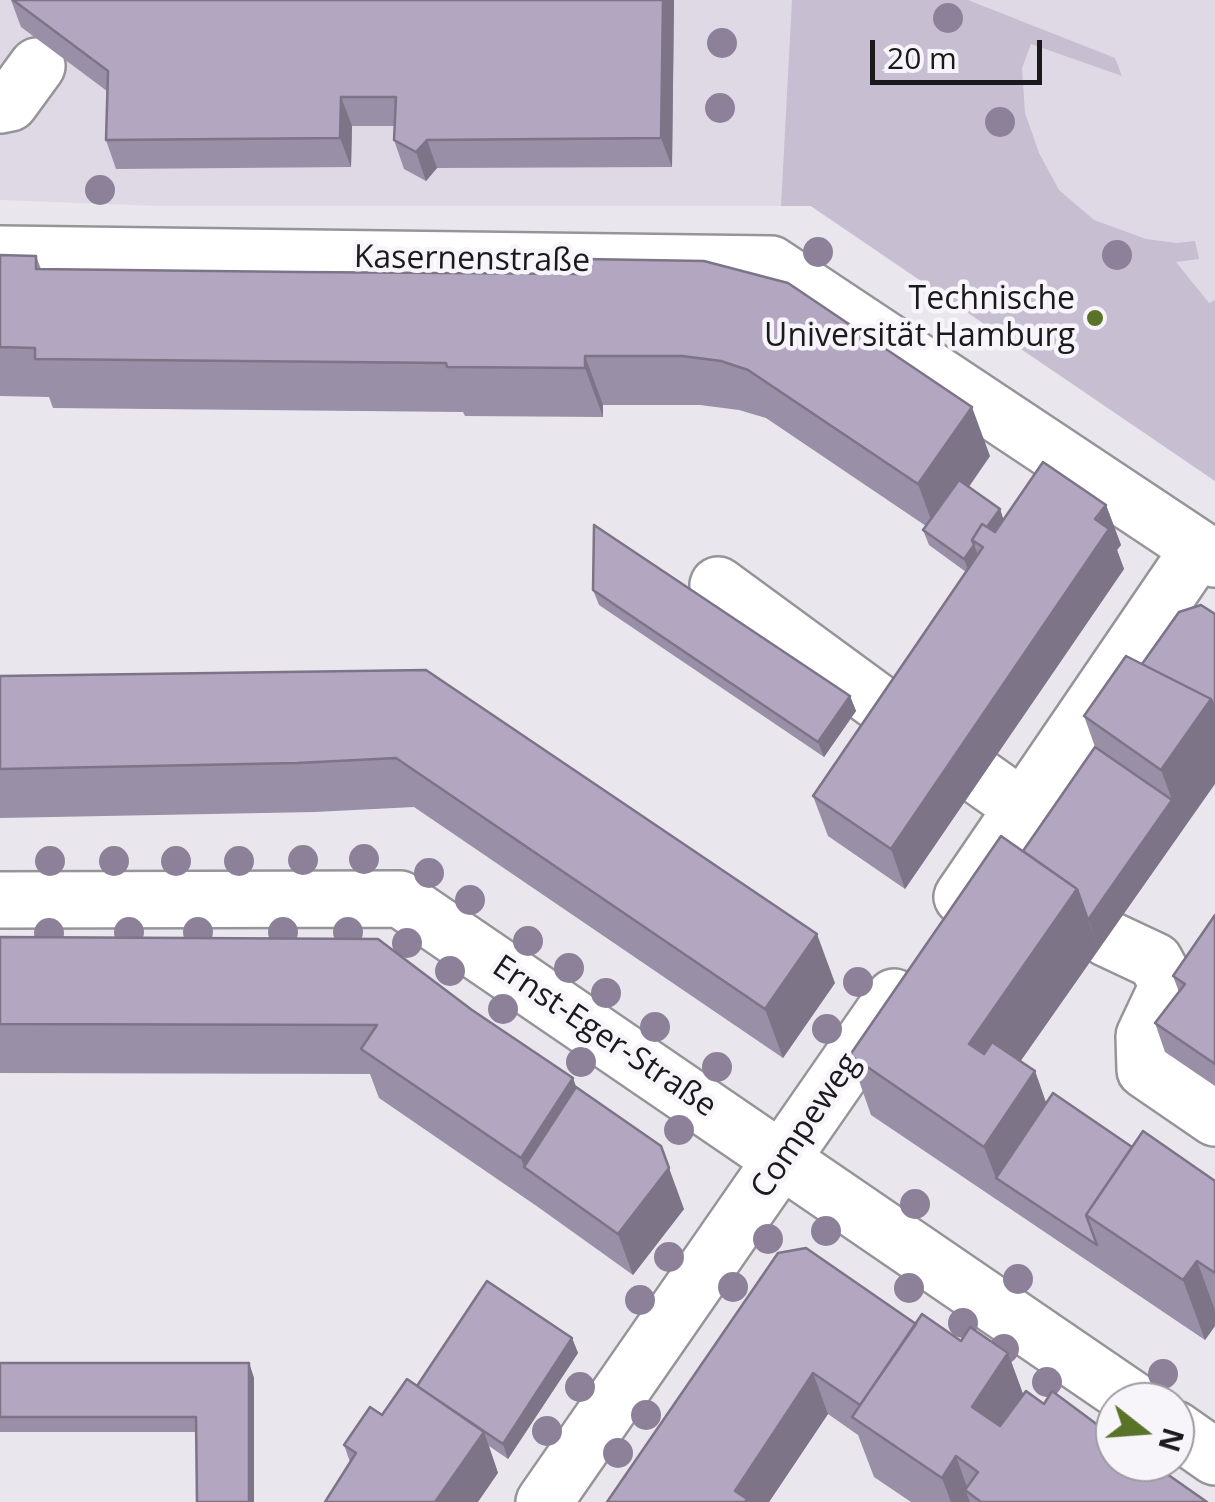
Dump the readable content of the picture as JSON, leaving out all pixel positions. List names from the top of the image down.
{
  "streets": {
    "street": ["Kasernenstraße", "Ernst-Eger-Straße", "Compeweg"]
  },
  "crossings": [
    ["Kasernenstraße", "Compeweg"],
    ["Ernst-Eger-Straße", "Compeweg"]
  ],
  "places": ["Technische Universität Hamburg"],
  "scale_bar": "20 m",
  "north": "right"
}
